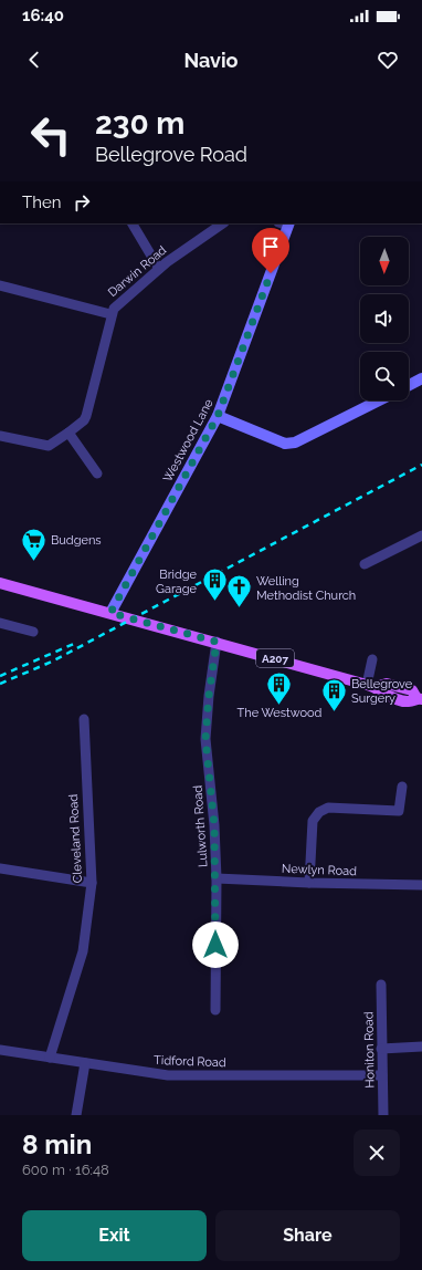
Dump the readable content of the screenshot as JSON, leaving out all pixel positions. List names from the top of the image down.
{
  "streets": {
    "main road": ["A207"],
    "street": [
      "Darwin Road",
      "Westwood Lane",
      "Lulworth Road",
      "Cleveland Road",
      "Newlyn Road",
      "Honiton Road",
      "Tidford Road"
    ]
  },
  "crossings": [
    ["Westwood Lane", "A207"],
    ["A207", "Lulworth Road"],
    ["Lulworth Road", "Newlyn Road"],
    ["Cleveland Road", "Tidford Road"],
    ["Honiton Road", "Tidford Road"]
  ],
  "places": {
    "supermarket": ["Budgens"],
    "building": ["Bridge Garage", "The Westwood", "Bellegrove Surgery"],
    "church": ["Welling Methodist Church"]
  },
  "north": "bottom",
  "page": {
    "status": "16:40",
    "header": "Navio",
    "turn": ["230 m", "Bellegrove Road"],
    "then": "Then",
    "heading": ["8 min", "600 m · 16:48"],
    "buttons": ["Exit", "Share"]
  }
}
